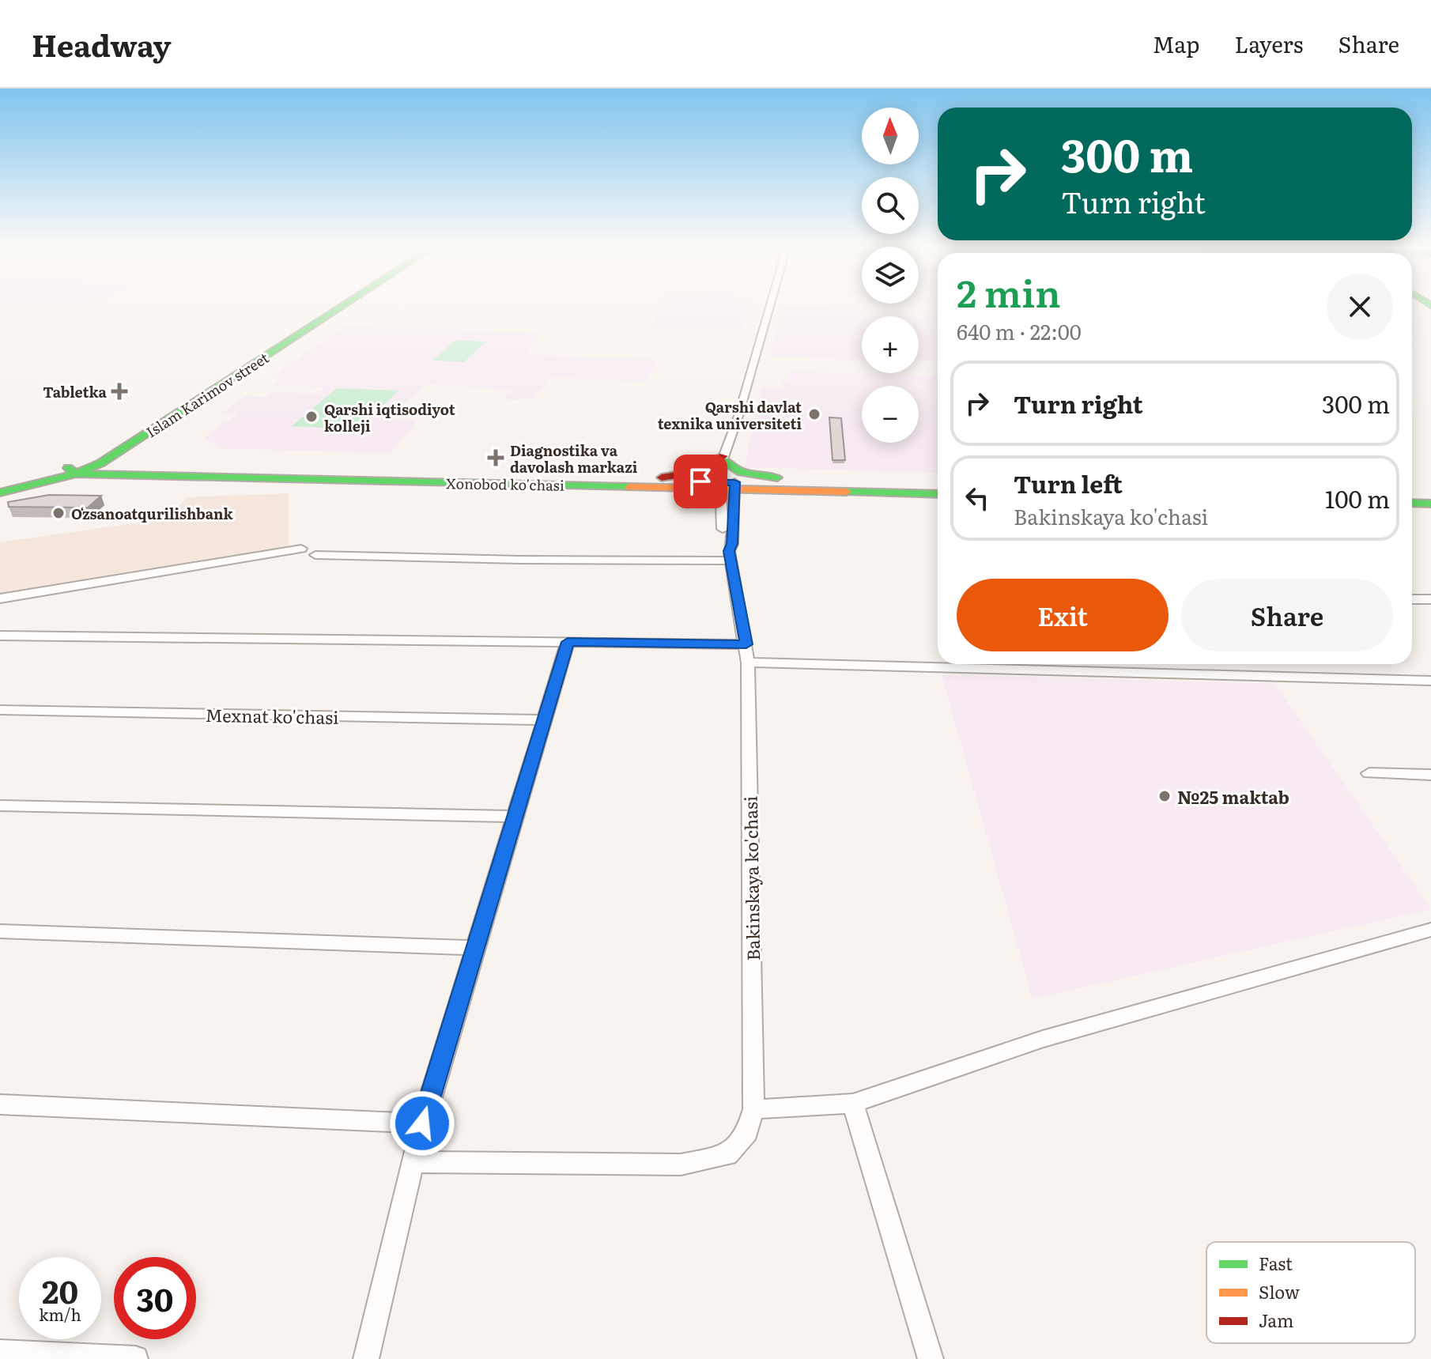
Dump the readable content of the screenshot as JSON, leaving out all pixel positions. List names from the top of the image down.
{
  "streets": {
    "main road": ["Islam Karimov street", "Xonobod ko'chasi"],
    "street": ["Mexnat ko'chasi", "Bakinskaya ko'chasi"]
  },
  "crossings": [
    ["Islam Karimov street", "Xonobod ko'chasi"],
    ["Xonobod ko'chasi", "Bakinskaya ko'chasi"]
  ],
  "places": {
    "health": ["Tabletka", "Diagnostika va davolash markazi"],
    "other": [
      "Qarshi davlat texnika universiteti",
      "Qarshi iqtisodiyot kolleji",
      "Oʻzsanoatqurilishbank",
      "№25 maktab"
    ]
  },
  "legend": ["Fast", "Slow", "Jam"],
  "north": "top",
  "page": {
    "header": "Headway",
    "nav": ["Map", "Layers", "Share"],
    "map_buttons": ["+", "−"],
    "turn": ["300 m", "Turn right"],
    "heading": ["2 min", "640 m · 22:00"],
    "list": [
      {
        "name": "Turn right",
        "value": "300 m"
      },
      {
        "name": "Turn left",
        "note": "Bakinskaya ko'chasi",
        "value": "100 m"
      }
    ],
    "buttons": ["Exit", "Share"],
    "speed": "20 km/h",
    "limit": "30"
  }
}
